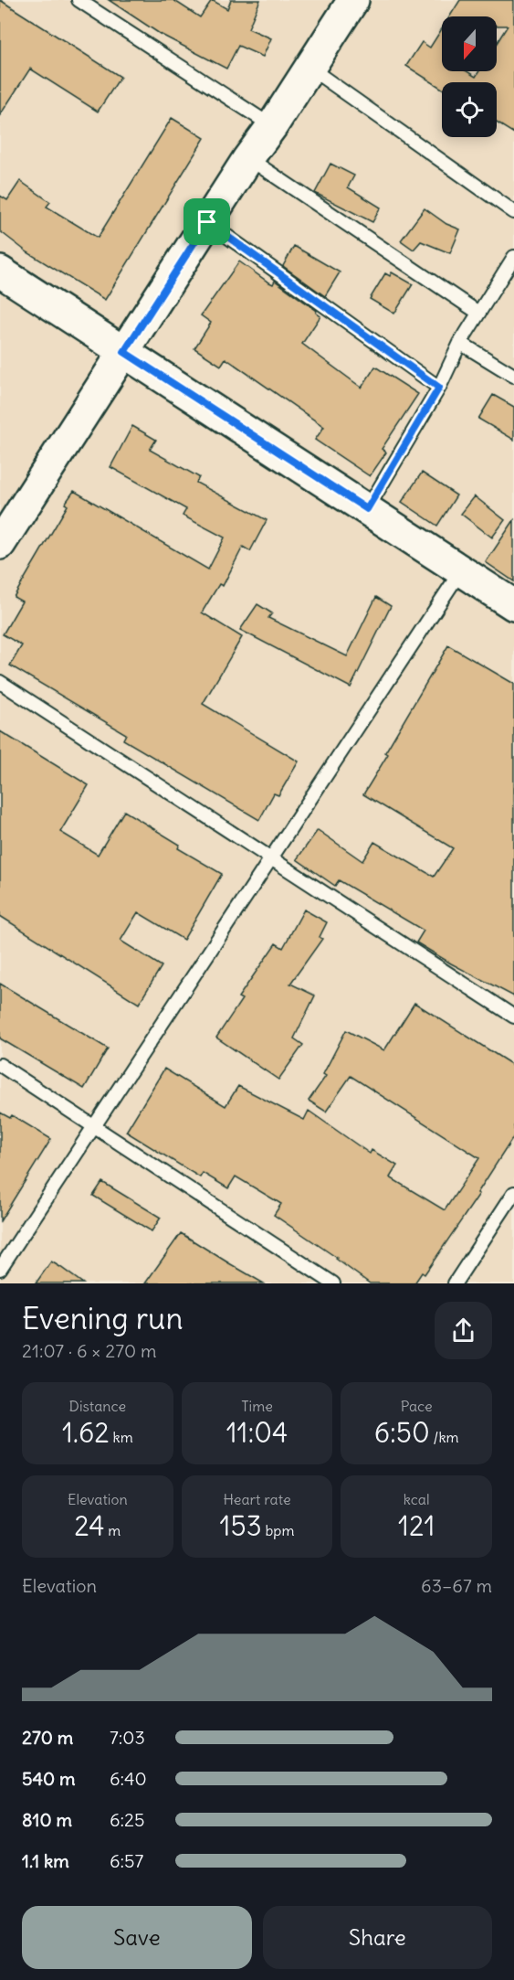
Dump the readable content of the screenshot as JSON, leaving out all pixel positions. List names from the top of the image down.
{
  "north": "bottom",
  "page": {
    "heading": ["Evening run", "21:07 · 6 × 270 m"],
    "stats": [
      ["Distance", "1.62 km"],
      ["Time", "11:04"],
      ["Pace", "6:50 /km"],
      ["Elevation", "24 m"],
      ["Heart rate", "153 bpm"],
      ["kcal", "121"]
    ],
    "chart": ["Elevation", "63–67 m"],
    "list": [
      {
        "name": "270 m",
        "note": "7:03"
      },
      {
        "name": "540 m",
        "note": "6:40"
      },
      {
        "name": "810 m",
        "note": "6:25"
      },
      {
        "name": "1.1 km",
        "note": "6:57"
      }
    ],
    "buttons": ["Save", "Share"]
  }
}
